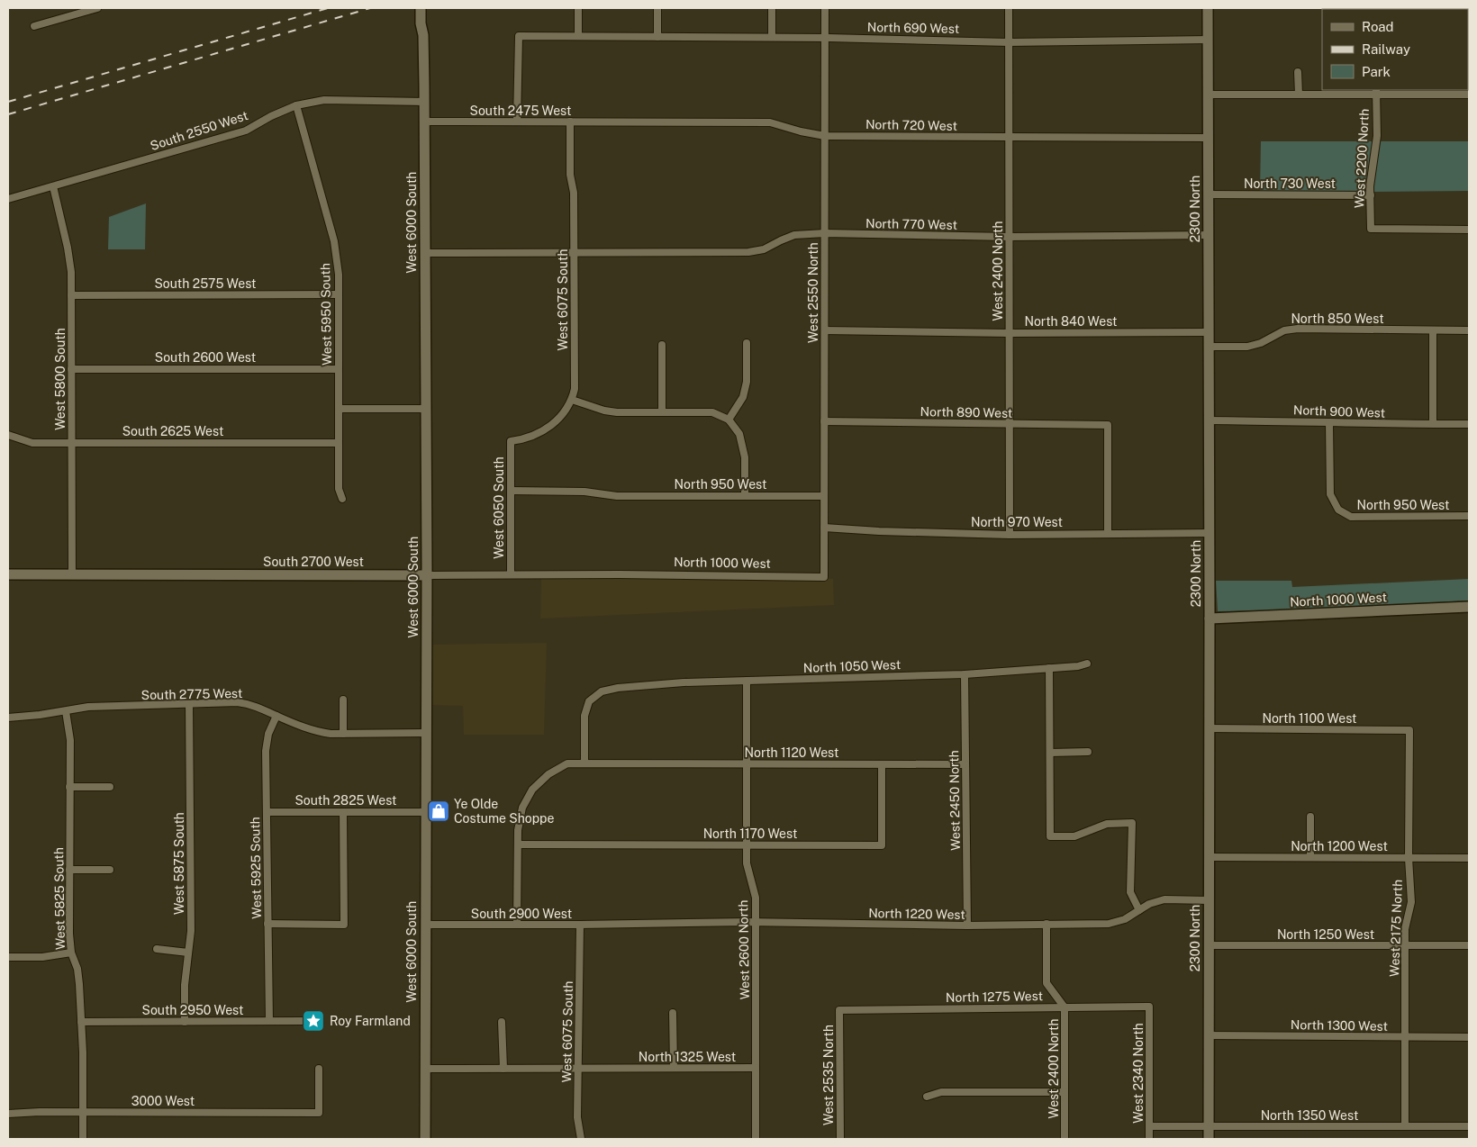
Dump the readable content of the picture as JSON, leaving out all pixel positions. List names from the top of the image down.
{
  "streets": {
    "street": [
      "North 690 West",
      "South 2475 West",
      "North 720 West",
      "South 2550 West",
      "West 2200 North",
      "North 730 West",
      "2300 North",
      "West 6000 South",
      "North 770 West",
      "West 2400 North",
      "South 2575 West",
      "West 2550 North",
      "West 6075 South",
      "West 5950 South",
      "North 850 West",
      "North 840 West",
      "South 2600 West",
      "West 5800 South",
      "North 900 West",
      "North 890 West",
      "South 2625 West",
      "North 950 West",
      "West 6050 South",
      "North 970 West",
      "South 2700 West",
      "North 1000 West",
      "North 1050 West",
      "South 2775 West",
      "North 1100 West",
      "North 1120 West",
      "South 2825 West",
      "West 2450 North",
      "North 1170 West",
      "North 1200 West",
      "West 5875 South",
      "West 5925 South",
      "West 5825 South",
      "South 2900 West",
      "North 1220 West",
      "West 2175 North",
      "North 1250 West",
      "West 2600 North",
      "North 1275 West",
      "South 2950 West",
      "North 1300 West",
      "North 1325 West",
      "West 2340 North",
      "West 2535 North",
      "3000 West",
      "North 1350 West"
    ]
  },
  "crossings": [
    ["North 690 West", "South 2475 West"],
    ["North 690 West", "2300 North"],
    ["North 690 West", "West 2400 North"],
    ["North 690 West", "West 2550 North"],
    ["South 2475 West", "North 720 West"],
    ["South 2475 West", "West 6000 South"],
    ["South 2475 West", "West 6075 South"],
    ["North 720 West", "2300 North"],
    ["North 720 West", "West 2400 North"],
    ["North 720 West", "West 2550 North"],
    ["South 2550 West", "West 6000 South"],
    ["South 2550 West", "West 5950 South"],
    ["South 2550 West", "West 5800 South"],
    ["West 2200 North", "North 730 West"],
    ["North 730 West", "2300 North"],
    ["2300 North", "North 770 West"],
    ["2300 North", "North 850 West"],
    ["2300 North", "North 840 West"],
    ["2300 North", "North 900 West"],
    ["2300 North", "North 970 West"],
    ["2300 North", "North 1000 West"],
    ["2300 North", "North 1100 West"],
    ["2300 North", "North 1200 West"],
    ["2300 North", "North 1220 West"],
    ["2300 North", "North 1250 West"],
    ["2300 North", "North 1300 West"],
    ["2300 North", "North 1350 West"],
    ["West 6000 South", "South 2700 West"],
    ["West 6000 South", "South 2775 West"],
    ["West 6000 South", "South 2825 West"],
    ["West 6000 South", "South 2900 West"],
    ["North 770 West", "West 2400 North"],
    ["North 770 West", "West 2550 North"],
    ["North 770 West", "West 6075 South"],
    ["West 2400 North", "North 840 West"],
    ["West 2400 North", "North 890 West"],
    ["West 2400 North", "North 970 West"],
    ["West 2400 North", "North 1220 West"],
    ["West 2400 North", "North 1275 West"],
    ["South 2575 West", "West 5950 South"],
    ["South 2575 West", "West 5800 South"],
    ["West 2550 North", "North 840 West"],
    ["West 2550 North", "North 890 West"],
    ["West 2550 North", "North 950 West"],
    ["West 2550 North", "North 970 West"],
    ["West 2550 North", "North 1000 West"],
    ["West 6075 South", "West 6050 South"],
    ["West 6075 South", "South 2900 West"],
    ["West 6075 South", "North 1325 West"],
    ["West 5950 South", "South 2600 West"],
    ["West 5950 South", "South 2625 West"],
    ["South 2600 West", "West 5800 South"],
    ["West 5800 South", "South 2625 West"],
    ["West 5800 South", "South 2700 West"],
    ["North 900 West", "North 950 West"],
    ["North 890 West", "North 970 West"],
    ["North 950 West", "West 6050 South"],
    ["West 6050 South", "South 2700 West"],
    ["South 2700 West", "North 1000 West"],
    ["North 1050 West", "North 1120 West"],
    ["North 1050 West", "West 2450 North"],
    ["North 1050 West", "West 2600 North"],
    ["South 2775 West", "West 5875 South"],
    ["South 2775 West", "West 5925 South"],
    ["South 2775 West", "West 5825 South"],
    ["North 1100 West", "West 2175 North"],
    ["North 1120 West", "West 2450 North"],
    ["North 1120 West", "North 1170 West"],
    ["North 1120 West", "West 2600 North"],
    ["South 2825 West", "West 5925 South"],
    ["West 2450 North", "North 1220 West"],
    ["North 1170 West", "West 2600 North"],
    ["North 1200 West", "West 2175 North"],
    ["West 5875 South", "South 2950 West"],
    ["West 5925 South", "South 2950 West"],
    ["West 5825 South", "South 2950 West"],
    ["West 5825 South", "3000 West"],
    ["South 2900 West", "North 1220 West"],
    ["North 1220 West", "West 2600 North"],
    ["West 2175 North", "North 1250 West"],
    ["West 2175 North", "North 1300 West"],
    ["West 2175 North", "North 1350 West"],
    ["West 2600 North", "North 1325 West"],
    ["North 1275 West", "West 2340 North"],
    ["North 1275 West", "West 2535 North"],
    ["West 2340 North", "North 1350 West"]
  ],
  "places": {
    "shop": ["Ye Olde Costume Shoppe"],
    "place": ["Roy Farmland"]
  },
  "legend": ["Road", "Railway", "Park"]
}
